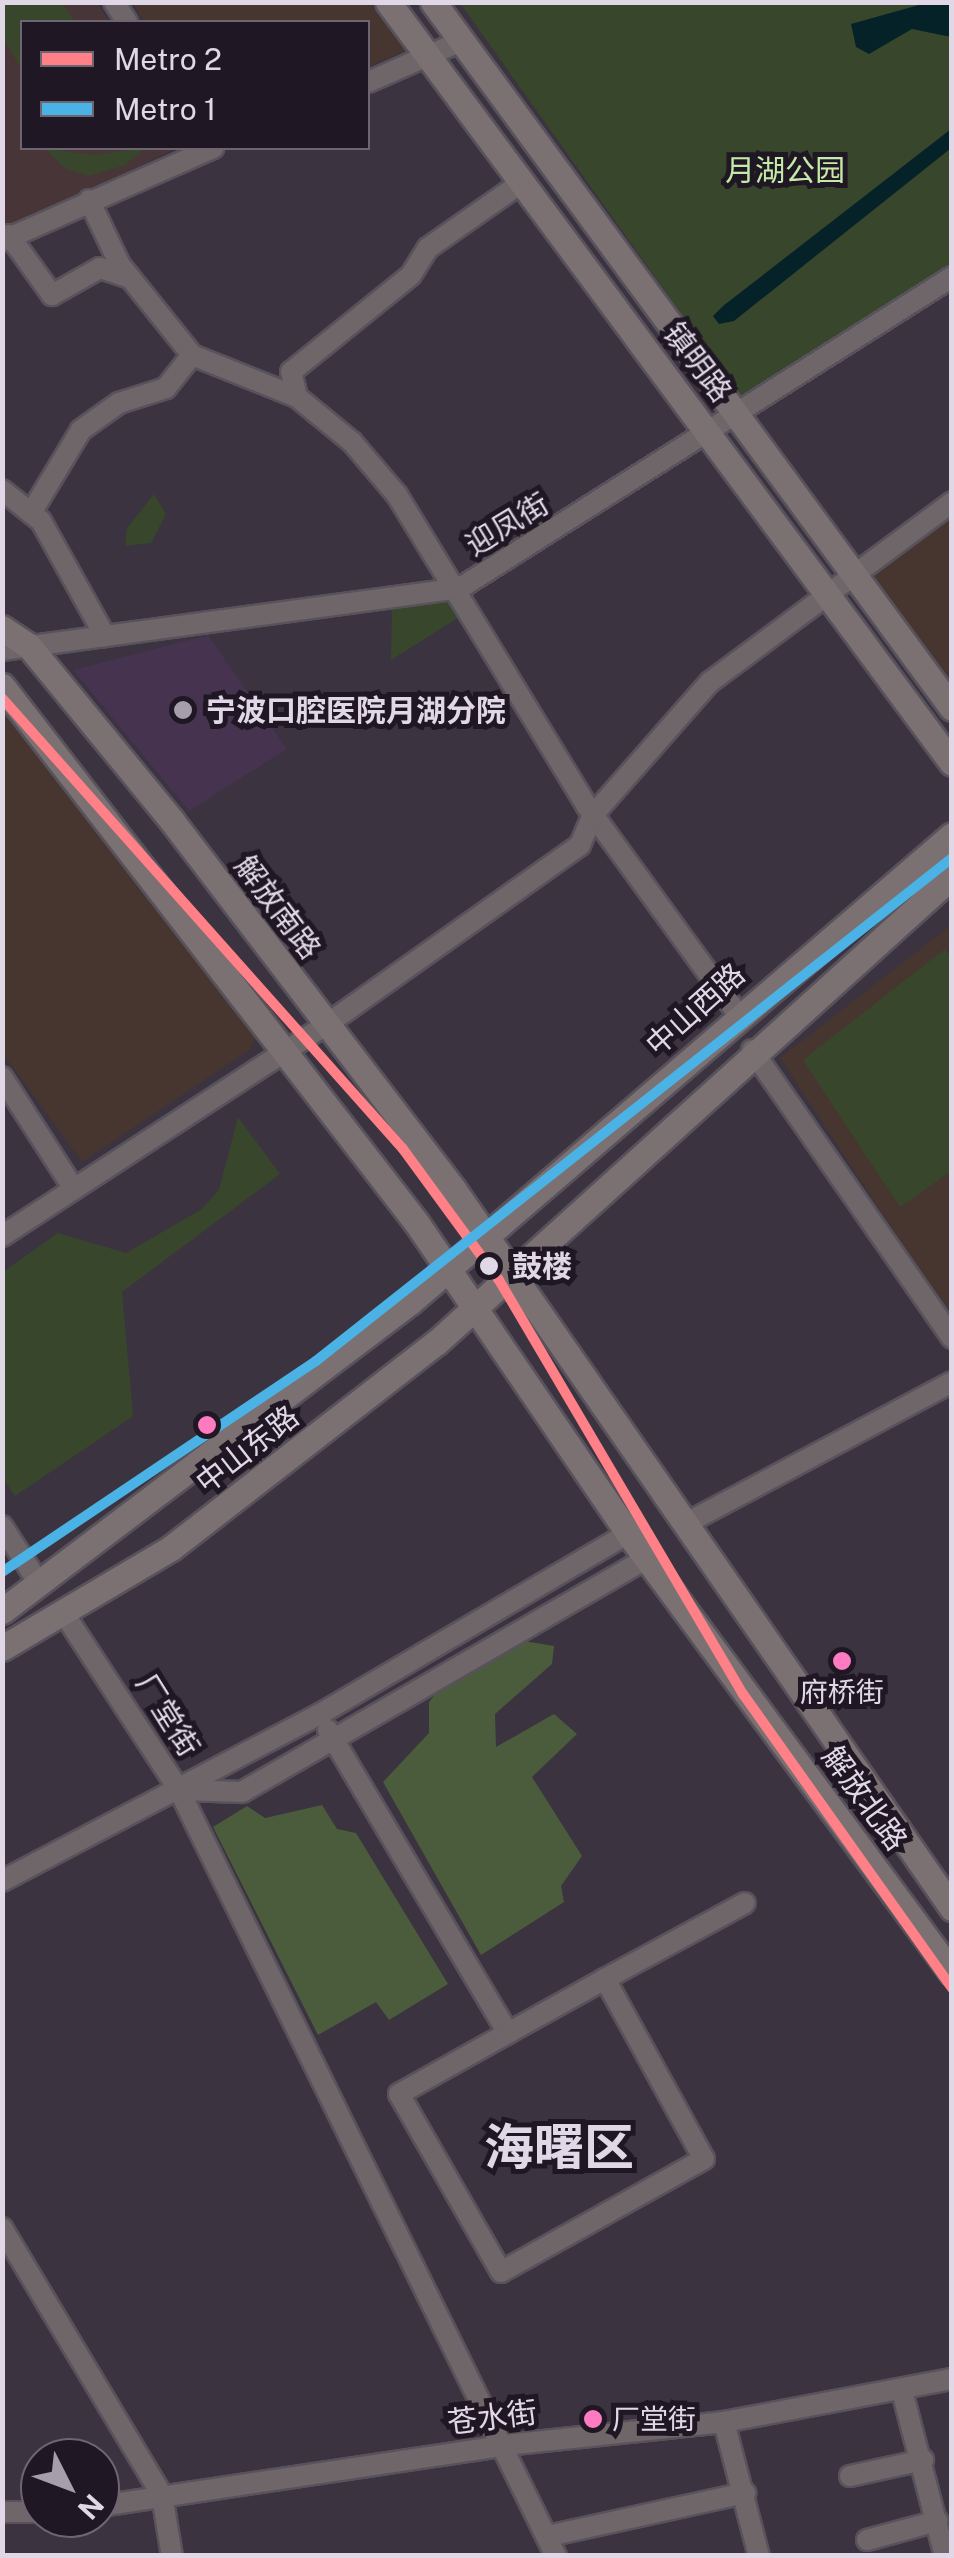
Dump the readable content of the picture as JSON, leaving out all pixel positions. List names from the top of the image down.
{
  "streets": {
    "main road": [
      "镇明路",
      "解放南路",
      "中山西路",
      "中山东路",
      "解放北路"
    ],
    "street": ["迎凤街", "厂堂街", "苍水街"]
  },
  "crossings": [
    ["镇明路", "迎凤街"],
    ["迎凤街", "解放南路"],
    ["解放南路", "中山西路"],
    ["解放南路", "中山东路"],
    ["解放南路", "解放北路"],
    ["中山西路", "中山东路"],
    ["中山西路", "解放北路"],
    ["中山东路", "厂堂街"],
    ["中山东路", "解放北路"],
    ["厂堂街", "苍水街"]
  ],
  "districts": ["海曙区"],
  "parks": ["月湖公园"],
  "places": [
    "宁波口腔医院月湖分院",
    "鼓楼",
    "府桥街",
    "厂堂街"
  ],
  "lines": ["metro line 2", "metro line 1"],
  "legend": ["Metro 2", "Metro 1"],
  "north": "bottom right"
}
